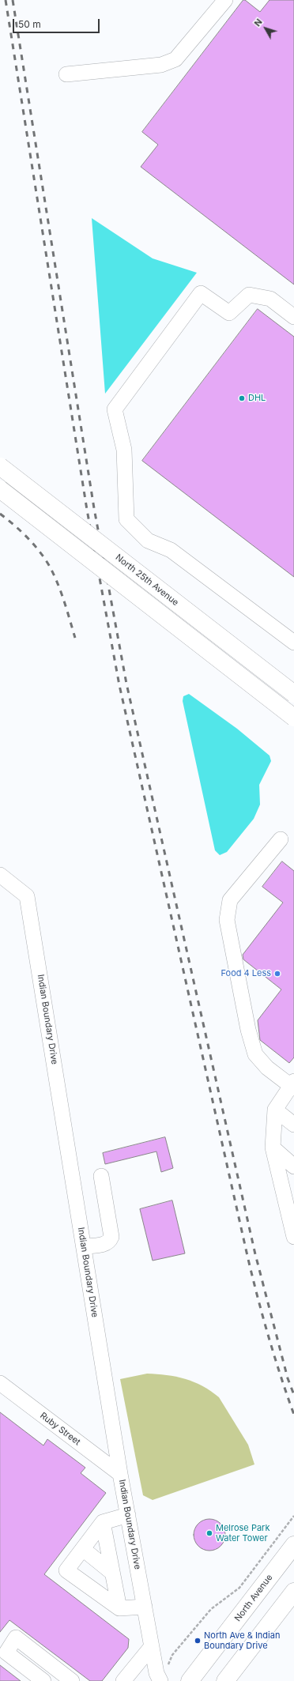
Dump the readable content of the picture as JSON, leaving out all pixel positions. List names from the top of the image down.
{
  "streets": {
    "main road": ["North 25th Avenue", "North Avenue"],
    "street": ["Indian Boundary Drive", "Ruby Street"]
  },
  "crossings": [
    ["Indian Boundary Drive", "Ruby Street"]
  ],
  "places": [
    "DHL",
    "Food 4 Less",
    "Melrose Park Water Tower",
    "North Ave & Indian Boundary Drive"
  ],
  "scale_bar": "50 m",
  "north": "top left"
}
